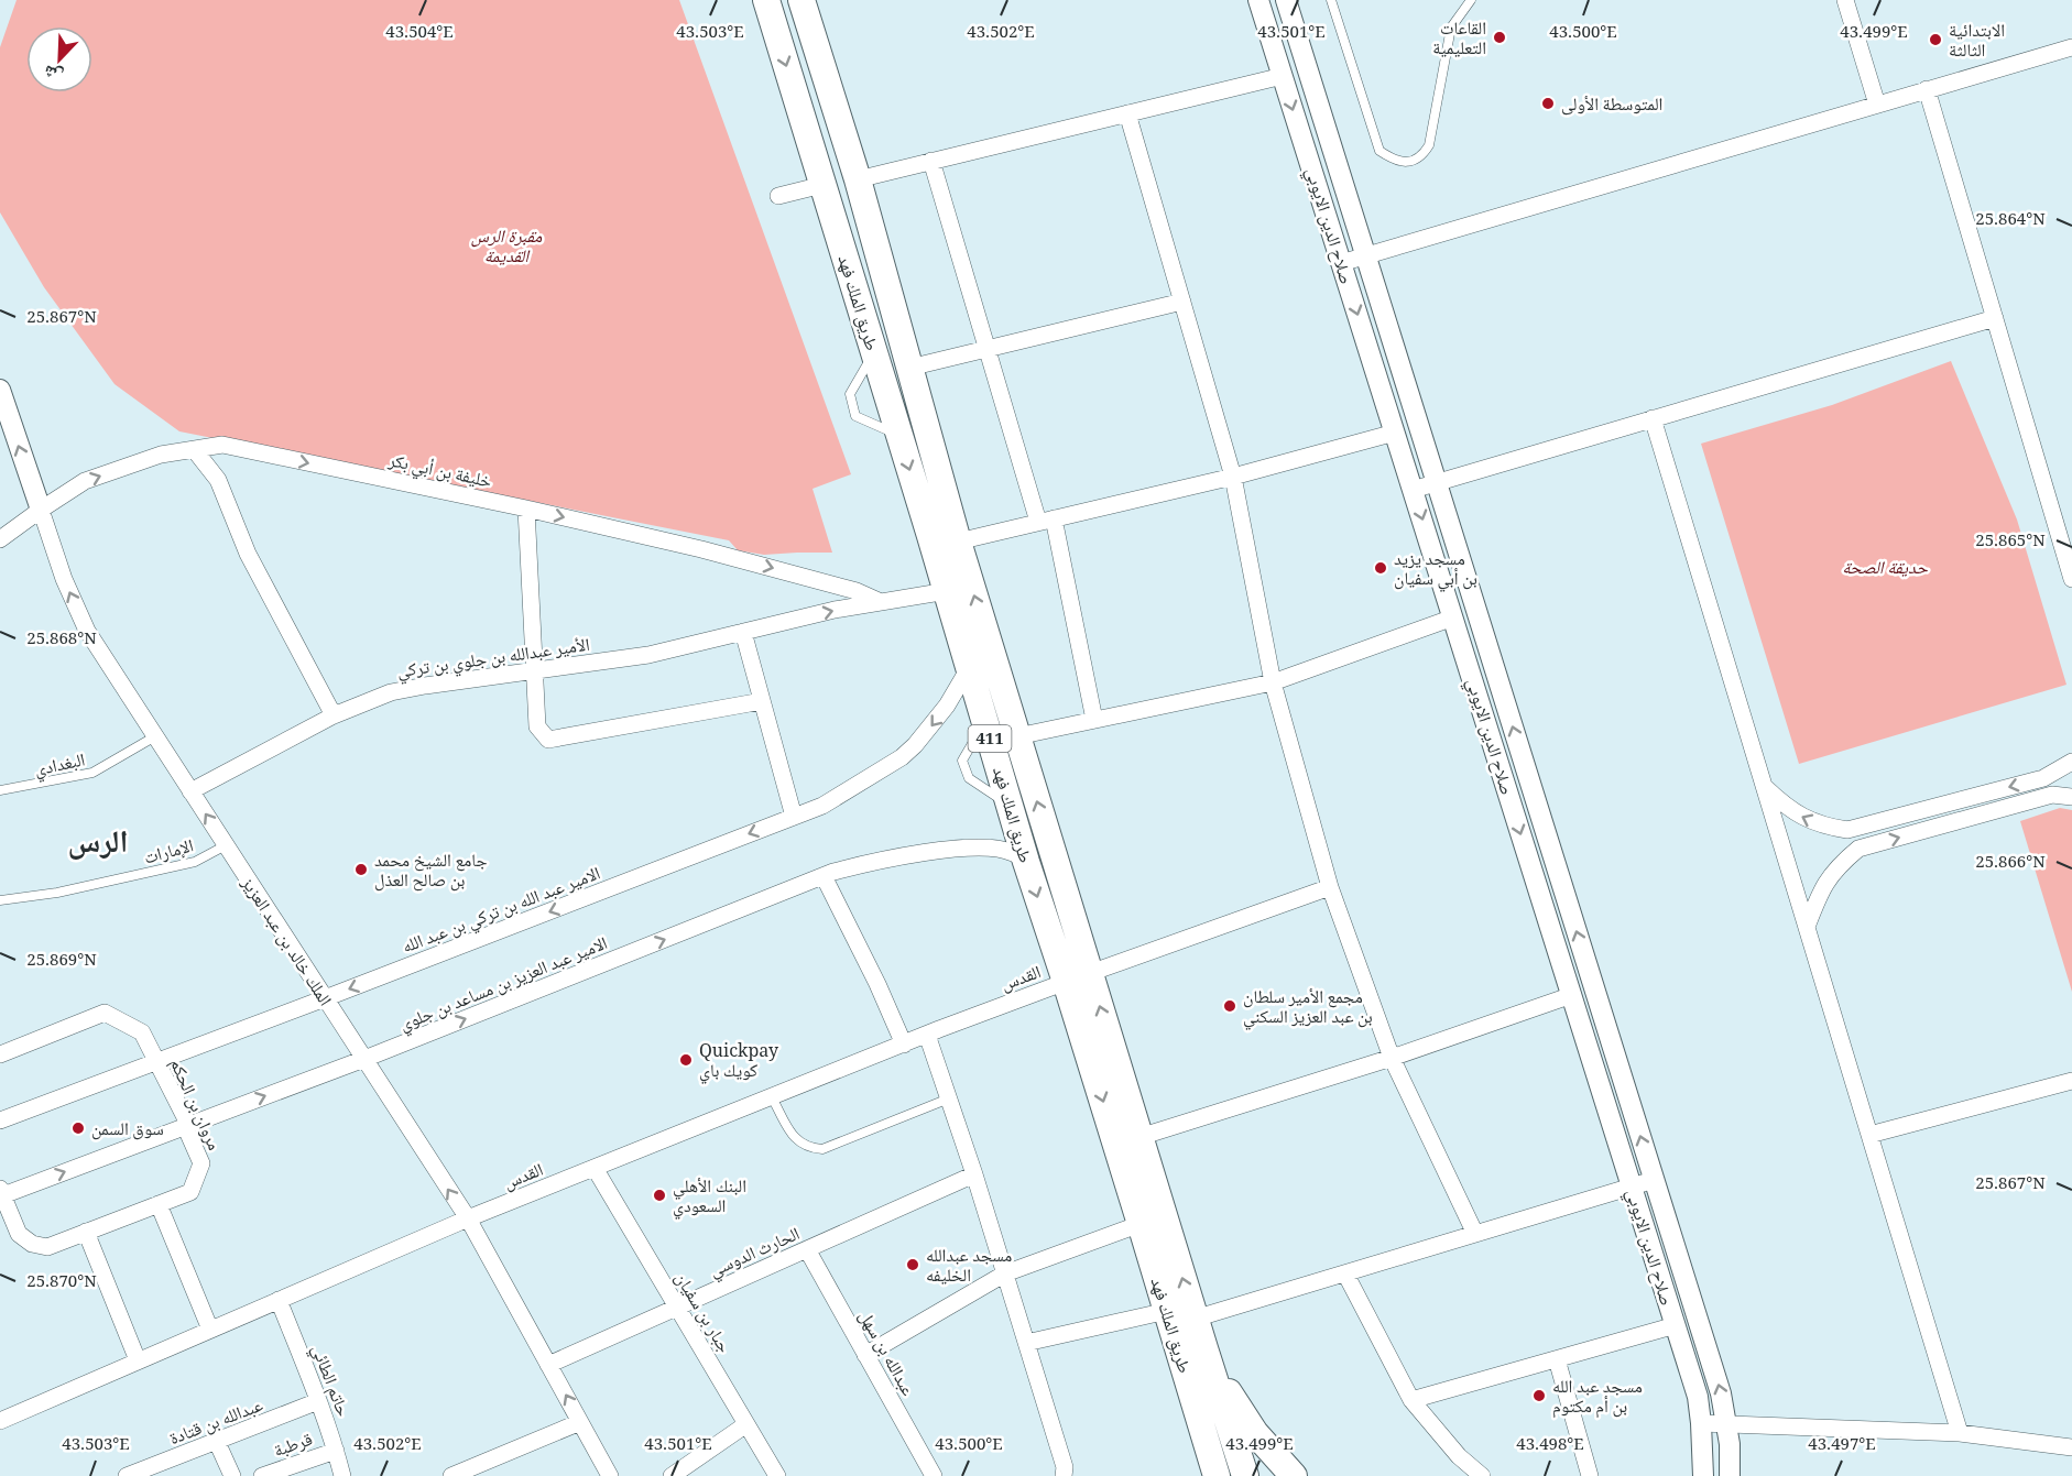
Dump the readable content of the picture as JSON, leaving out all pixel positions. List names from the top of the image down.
{
  "streets": {
    "main road": ["طريق الملك فهد", "411"],
    "street": [
      "صلاح الدين الايوبي",
      "خليفة بن أبي بكر",
      "الأمير عبدالله بن جلوي بن تركي",
      "الامير عبد الله بن تركي بن عبد الله",
      "الملك خالد بن عبد العزيز",
      "القدس",
      "الامير عبد العزيز بن مساعد بن جلوي",
      "مروان بن الحكم",
      "الحارث الدوسي",
      "جبار بن سفيان",
      "عبدالله بن سهل",
      "حاتم الطائي",
      "عبدالله بن قتادة",
      "قرطبة"
    ],
    "lane": ["البغدادي", "الإمارات"]
  },
  "crossings": [
    ["طريق الملك فهد", "الامير عبد الله بن تركي بن عبد الله"],
    ["طريق الملك فهد", "القدس"],
    ["طريق الملك فهد", "الامير عبد العزيز بن مساعد بن جلوي"],
    ["خليفة بن أبي بكر", "الملك خالد بن عبد العزيز"],
    ["الأمير عبدالله بن جلوي بن تركي", "الملك خالد بن عبد العزيز"],
    ["البغدادي", "الملك خالد بن عبد العزيز"],
    ["الإمارات", "الملك خالد بن عبد العزيز"],
    ["الامير عبد الله بن تركي بن عبد الله", "الملك خالد بن عبد العزيز"],
    ["الامير عبد الله بن تركي بن عبد الله", "مروان بن الحكم"],
    ["الملك خالد بن عبد العزيز", "القدس"],
    ["الملك خالد بن عبد العزيز", "الامير عبد العزيز بن مساعد بن جلوي"],
    ["الملك خالد بن عبد العزيز", "الحارث الدوسي"],
    ["القدس", "جبار بن سفيان"],
    ["القدس", "حاتم الطائي"],
    ["الامير عبد العزيز بن مساعد بن جلوي", "مروان بن الحكم"],
    ["الحارث الدوسي", "جبار بن سفيان"],
    ["الحارث الدوسي", "عبدالله بن سهل"],
    ["حاتم الطائي", "عبدالله بن قتادة"],
    ["حاتم الطائي", "قرطبة"]
  ],
  "one_way": [
    "خليفة بن أبي بكر",
    "الامير عبد الله بن تركي بن عبد الله",
    "الملك خالد بن عبد العزيز",
    "الامير عبد العزيز بن مساعد بن جلوي"
  ],
  "districts": ["الرس"],
  "parks": ["مقبرة الرس القديمة", "حديقة الصحة"],
  "places": [
    "القاعات التعليمية",
    "الابتدائية الثالثة",
    "المتوسطة الأولى",
    "مسجد يزيد بن أبي سفيان",
    "جامع الشيخ محمد بن صالح العذل",
    "مجمع الأمير سلطان بن عبد العزيز السكني",
    "Quickpay كويك باي",
    "سوق السمن",
    "البنك الأهلي السعودي",
    "مسجد عبدالله الخليفه",
    "مسجد عبد الله بن أم مكتوم"
  ],
  "north": "bottom left",
  "coordinates": [
    "43.504°E",
    "43.503°E",
    "43.502°E",
    "43.501°E",
    "43.500°E",
    "43.499°E",
    "25.864°N",
    "25.867°N",
    "25.865°N",
    "25.868°N",
    "25.866°N",
    "25.869°N",
    "25.870°N",
    "43.498°E",
    "43.497°E"
  ]
}
